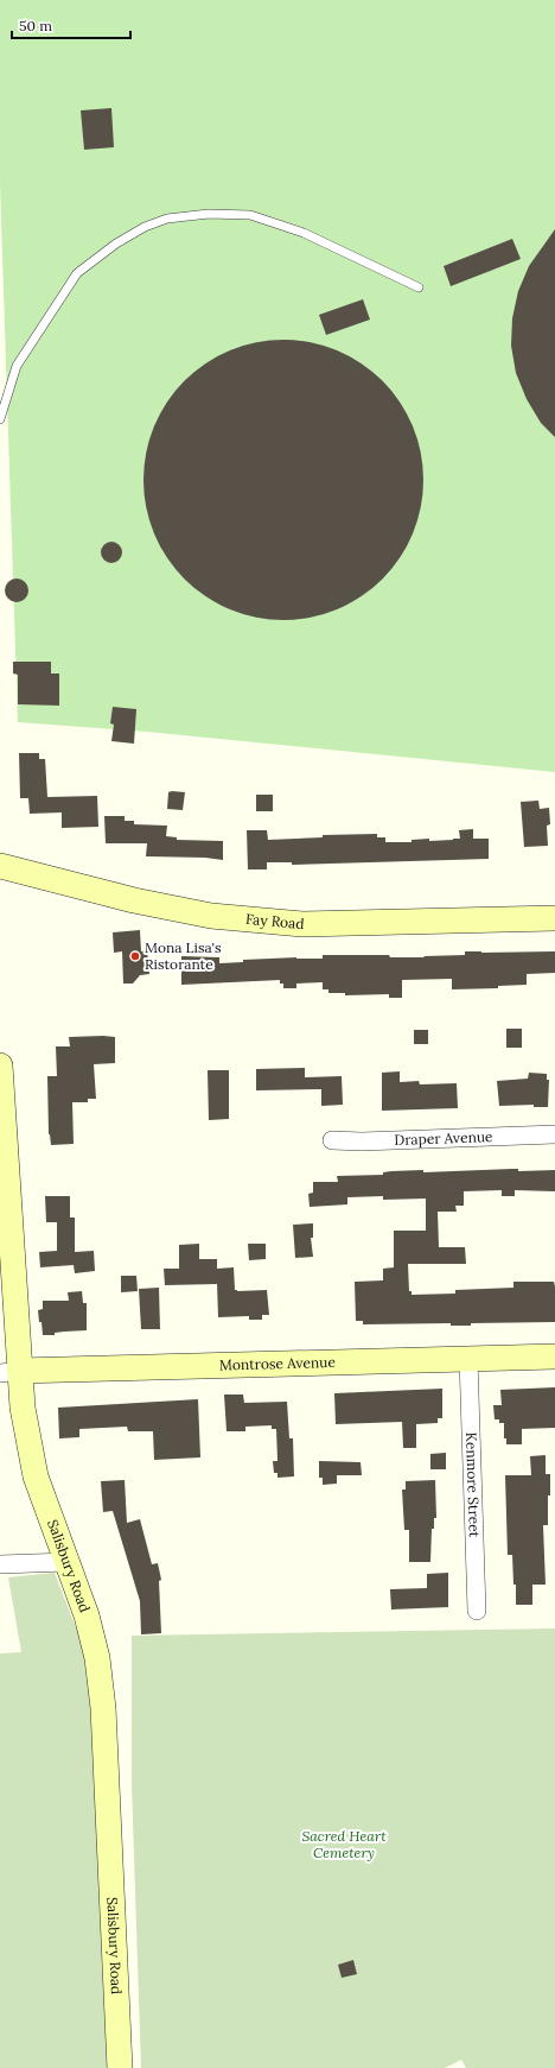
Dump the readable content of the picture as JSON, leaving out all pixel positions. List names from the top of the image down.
{
  "streets": {
    "street": [
      "Fay Road",
      "Draper Avenue",
      "Montrose Avenue",
      "Kenmore Street",
      "Salisbury Road"
    ]
  },
  "crossings": [
    ["Montrose Avenue", "Kenmore Street"],
    ["Montrose Avenue", "Salisbury Road"]
  ],
  "parks": ["Sacred Heart Cemetery"],
  "places": ["Mona Lisa's Ristorante"],
  "scale_bar": "50 m"
}
